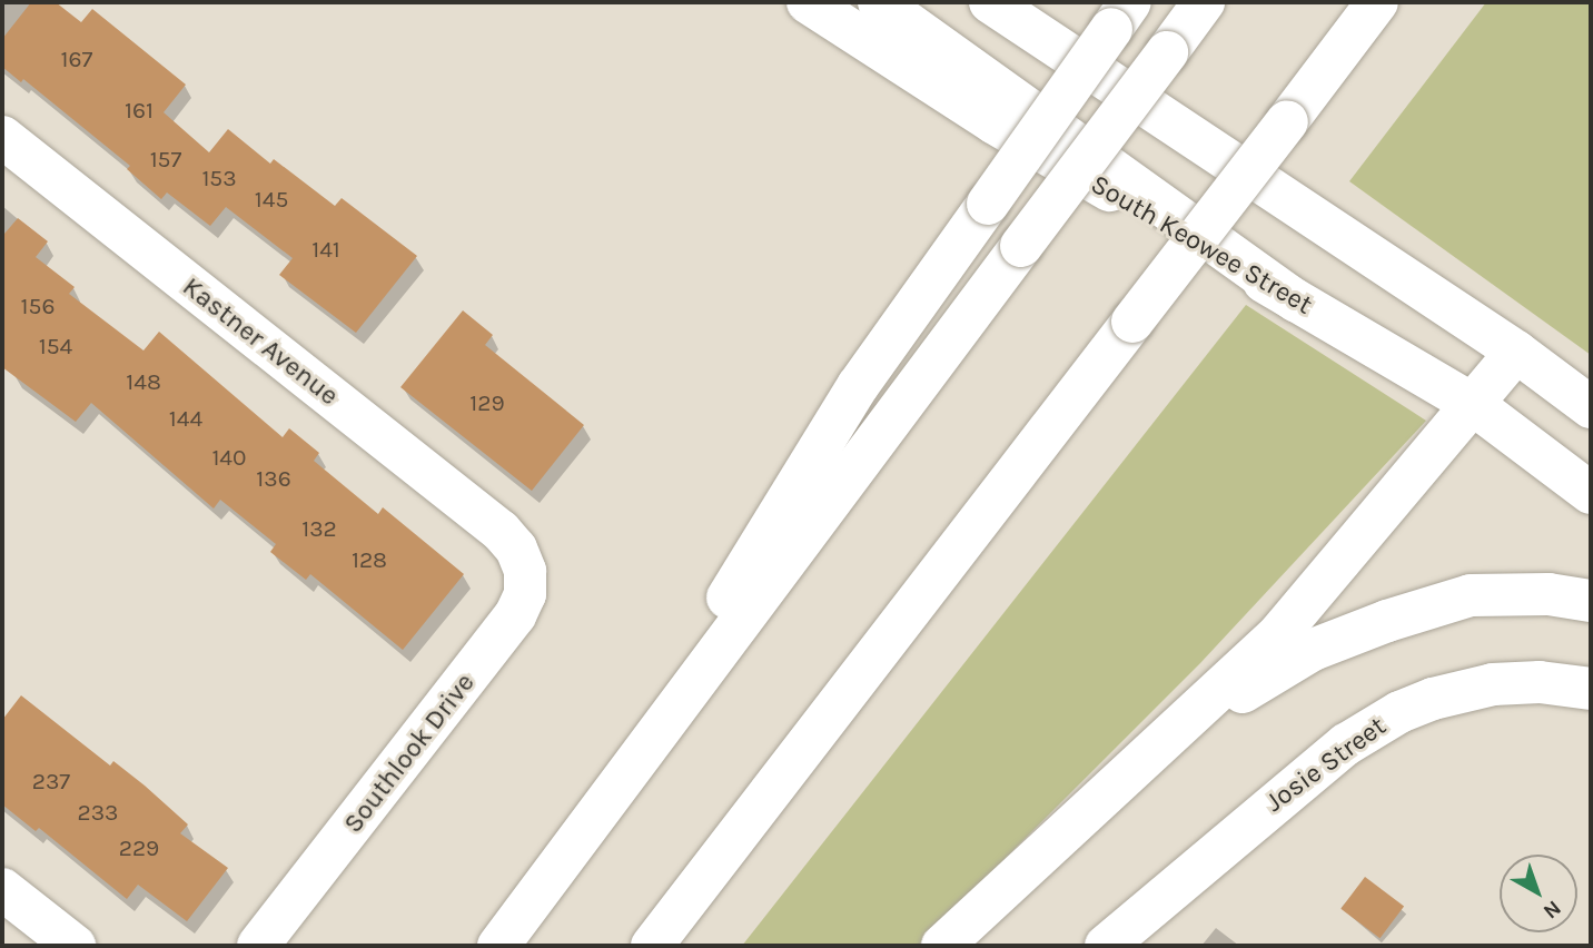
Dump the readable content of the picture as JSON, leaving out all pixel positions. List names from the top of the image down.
{
  "streets": {
    "main road": [
      "South Keowee Street",
      "Kastner Avenue",
      "Southlook Drive",
      "Josie Street"
    ]
  },
  "crossings": [
    ["Kastner Avenue", "Southlook Drive"]
  ],
  "house_numbers": [
    "167",
    "161",
    "157",
    "153",
    "145",
    "141",
    "156",
    "154",
    "148",
    "129",
    "144",
    "140",
    "136",
    "132",
    "128",
    "237",
    "233",
    "229"
  ],
  "north": "bottom right"
}
